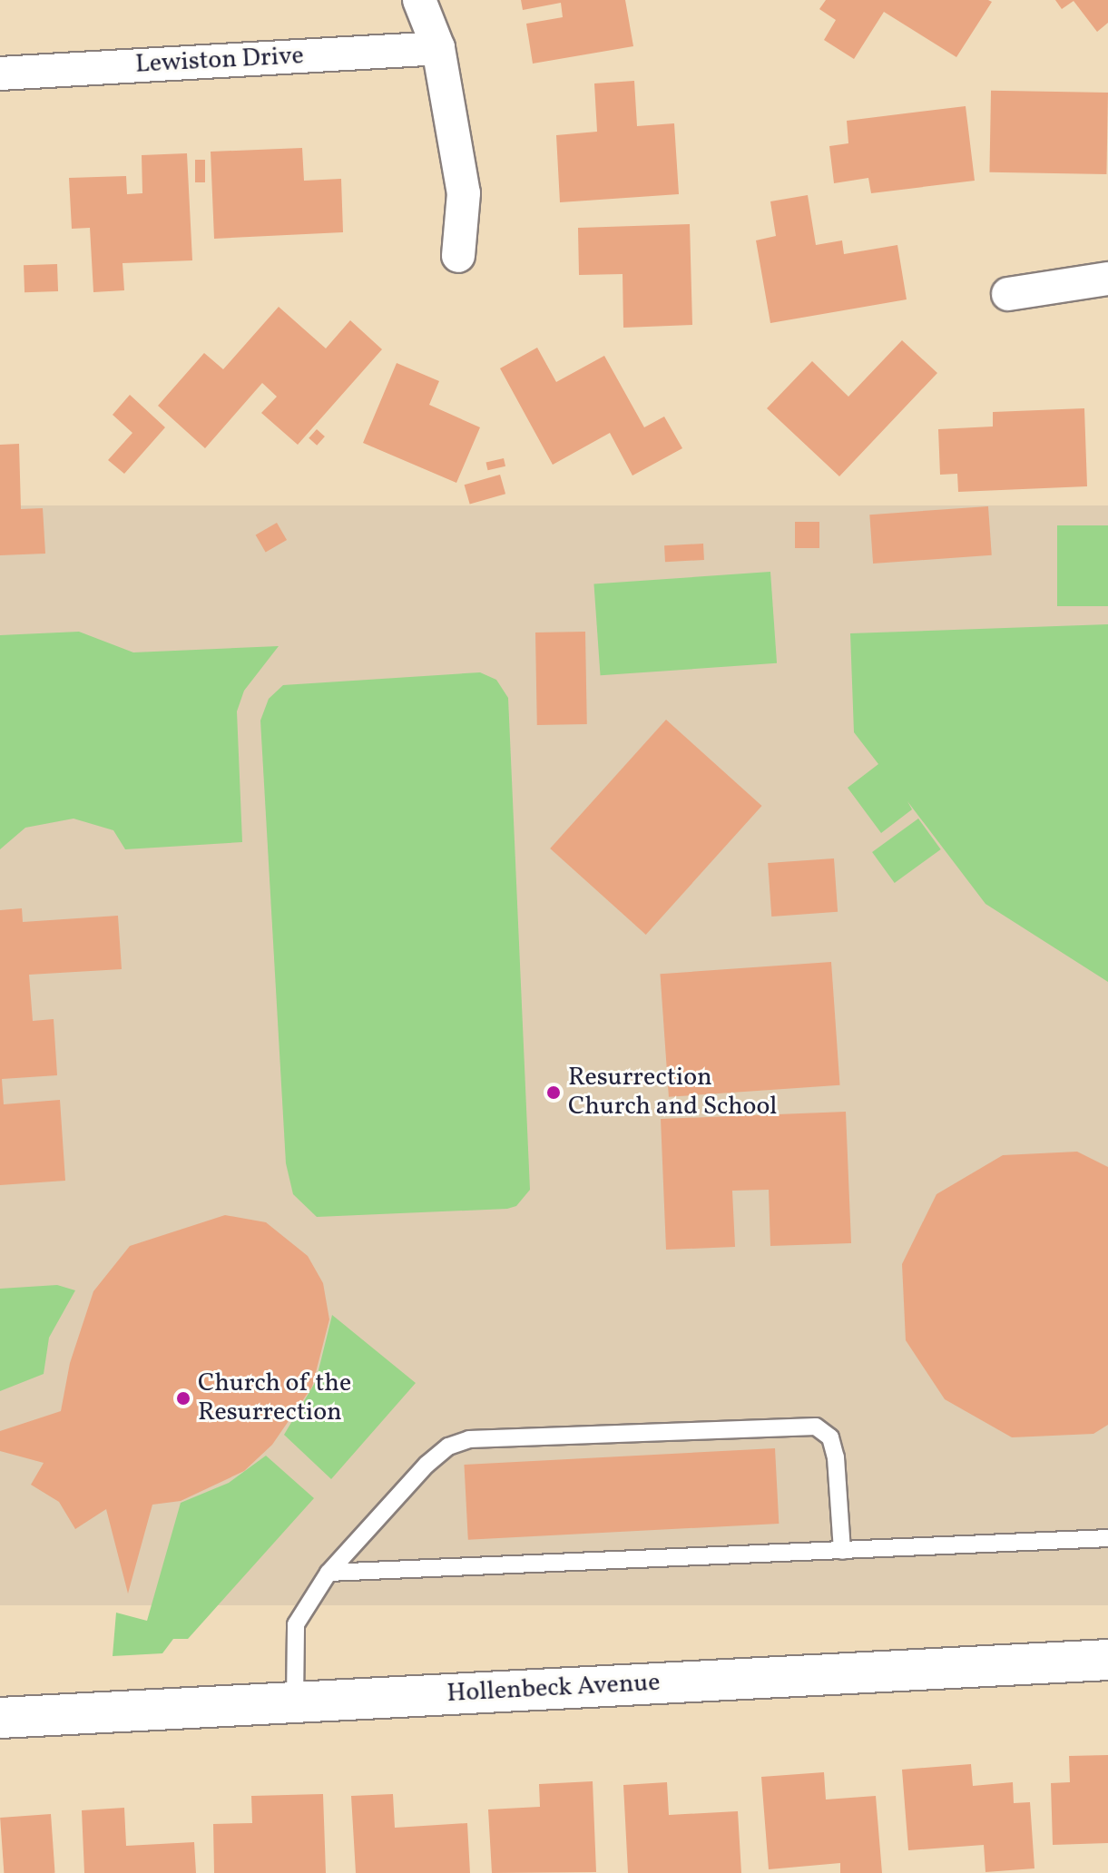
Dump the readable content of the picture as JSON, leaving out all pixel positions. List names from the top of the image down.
{
  "streets": {
    "street": ["Lewiston Drive", "Hollenbeck Avenue"]
  },
  "places": ["Resurrection Church and School", "Church of the Resurrection"]
}
